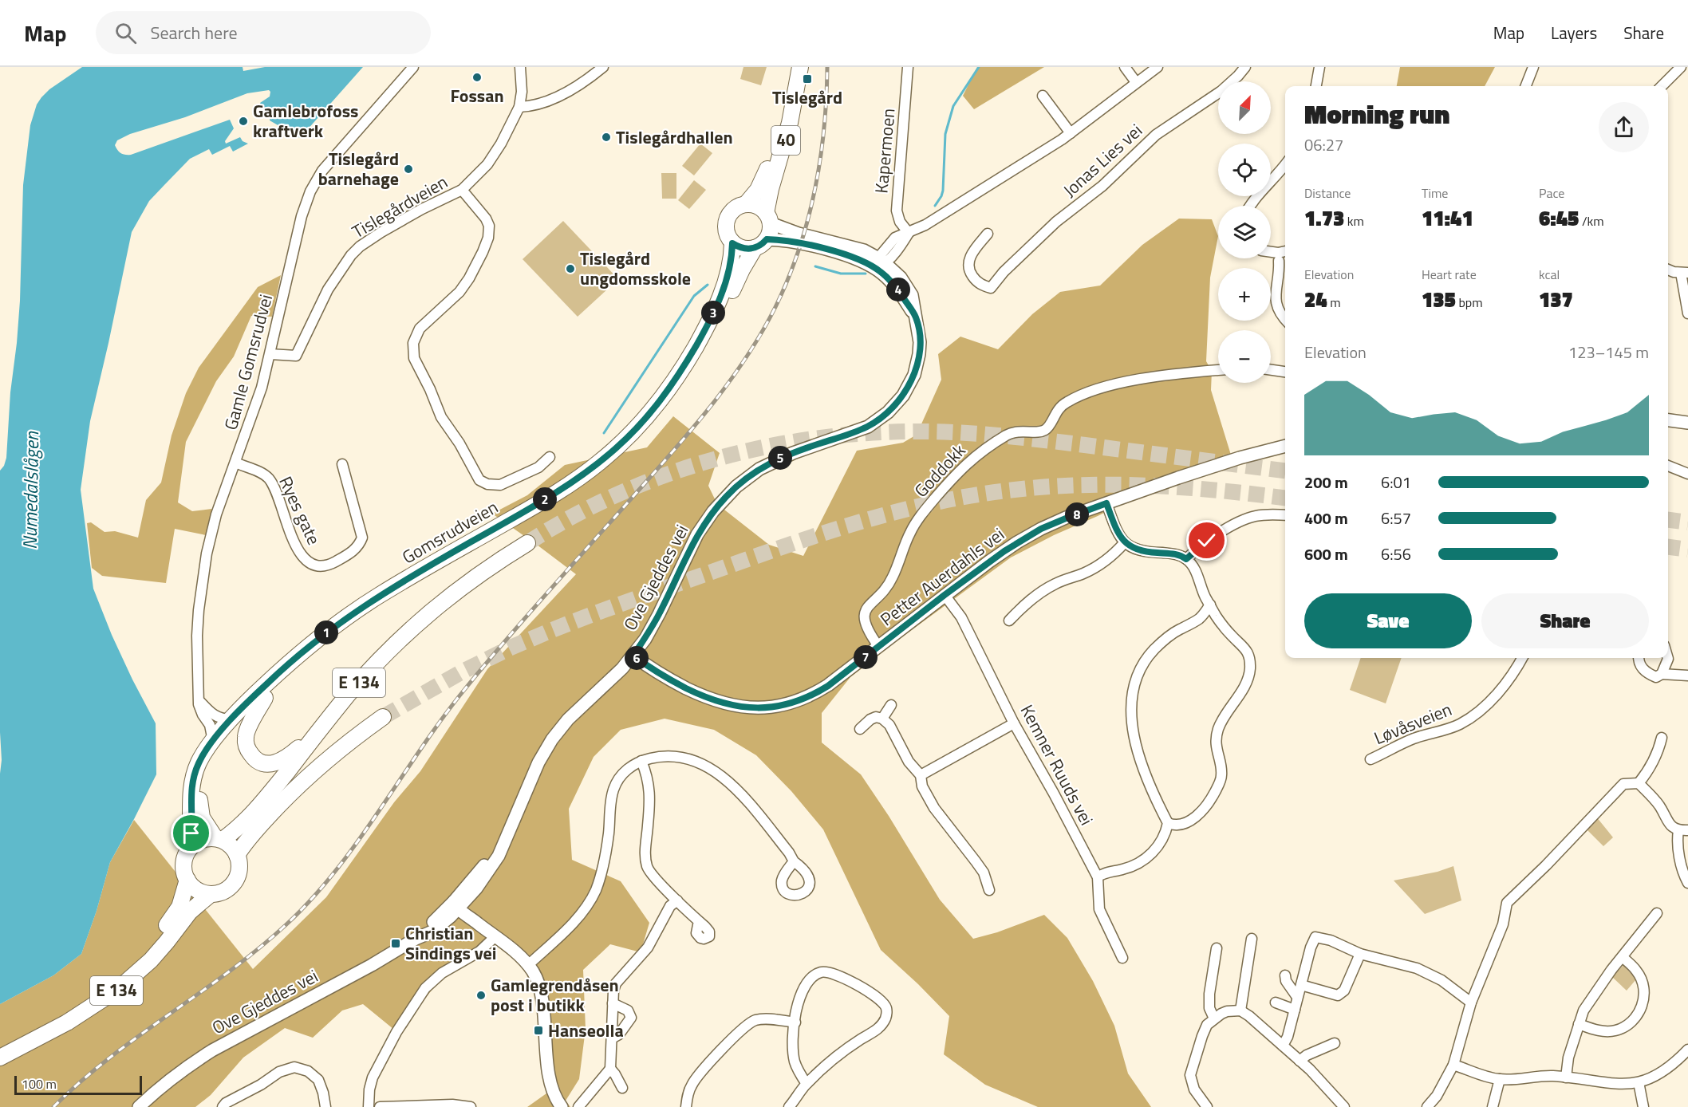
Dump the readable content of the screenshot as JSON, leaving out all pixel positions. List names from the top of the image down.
{
  "streets": {
    "main road": ["40", "Gomsrudveien", "E 134"],
    "street": [
      "Kapermoen",
      "Jonas Lies vei",
      "Tislegårdveien",
      "Gamle Gomsrudvei",
      "Goddokk",
      "Ryes gate",
      "Petter Auerdahls vei",
      "Ove Gjeddes vei",
      "Løvåsveien",
      "Kemner Ruuds vei"
    ]
  },
  "crossings": [
    ["40", "Gomsrudveien"],
    ["40", "Ove Gjeddes vei"],
    ["Tislegårdveien", "Gamle Gomsrudvei"],
    ["Gamle Gomsrudvei", "Ryes gate"],
    ["Gamle Gomsrudvei", "Gomsrudveien"],
    ["Goddokk", "Petter Auerdahls vei"],
    ["Gomsrudveien", "Ove Gjeddes vei"],
    ["Gomsrudveien", "E 134"],
    ["Petter Auerdahls vei", "Ove Gjeddes vei"],
    ["Petter Auerdahls vei", "Kemner Ruuds vei"]
  ],
  "water": ["Numedalslågen"],
  "places": {
    "other": [
      "Fossan",
      "Gamlebrofoss kraftverk",
      "Tislegårdhallen",
      "Tislegård barnehage",
      "Tislegård ungdomsskole",
      "Gamlegrendåsen post i butikk"
    ],
    "transit": ["Tislegård", "Christian Sindings vei", "Hanseolla"]
  },
  "scale_bar": "100 m",
  "north": "top right",
  "page": {
    "header": "Map",
    "search": "Search here",
    "nav": ["Map", "Layers", "Share"],
    "map_buttons": ["+", "−"],
    "heading": ["Morning run", "06:27"],
    "stats": [
      ["Distance", "1.73 km"],
      ["Time", "11:41"],
      ["Pace", "6:45 /km"],
      ["Elevation", "24 m"],
      ["Heart rate", "135 bpm"],
      ["kcal", "137"]
    ],
    "pins": [
      "4",
      "3",
      "5",
      "2",
      "8",
      "1",
      "7",
      "6"
    ],
    "chart": ["Elevation", "123–145 m"],
    "list": [
      {
        "name": "200 m",
        "note": "6:01"
      },
      {
        "name": "400 m",
        "note": "6:57"
      },
      {
        "name": "600 m",
        "note": "6:56"
      }
    ],
    "buttons": ["Save", "Share"],
    "scale": "100 m"
  }
}
